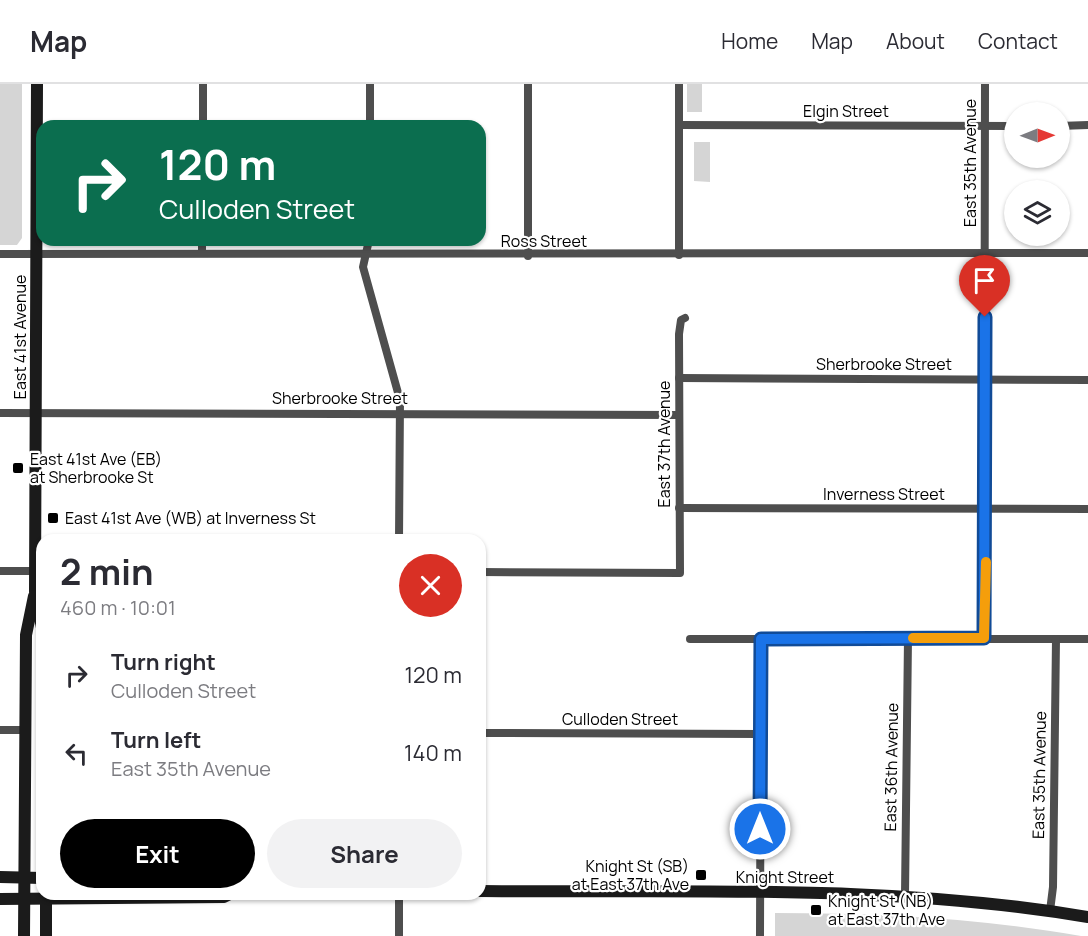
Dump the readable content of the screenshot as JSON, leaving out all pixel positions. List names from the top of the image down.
{
  "streets": {
    "main road": ["East 41st Avenue", "Knight Street"],
    "street": [
      "Elgin Street",
      "East 35th Avenue",
      "Ross Street",
      "Sherbrooke Street",
      "East 37th Avenue",
      "Inverness Street",
      "Culloden Street",
      "East 36th Avenue"
    ]
  },
  "crossings": [
    ["Elgin Street", "East 35th Avenue"],
    ["East 35th Avenue", "Ross Street"],
    ["East 35th Avenue", "Sherbrooke Street"],
    ["East 35th Avenue", "Inverness Street"],
    ["East 35th Avenue", "Knight Street"],
    ["Ross Street", "East 41st Avenue"],
    ["East 41st Avenue", "Sherbrooke Street"],
    ["Sherbrooke Street", "East 37th Avenue"],
    ["East 37th Avenue", "Inverness Street"],
    ["East 36th Avenue", "Knight Street"]
  ],
  "places": {
    "transit": [
      "East 41st Ave (EB) at Sherbrooke St",
      "East 41st Ave (WB) at Inverness St",
      "Knight St (SB) at East 37th Ave",
      "Knight St (NB) at East 37th Ave"
    ]
  },
  "north": "right",
  "page": {
    "header": "Map",
    "nav": [
      "Home",
      "Map",
      "About",
      "Contact"
    ],
    "turn": ["120 m", "Culloden Street"],
    "heading": ["2 min", "460 m · 10:01"],
    "list": [
      {
        "name": "Turn right",
        "note": "Culloden Street",
        "value": "120 m"
      },
      {
        "name": "Turn left",
        "note": "East 35th Avenue",
        "value": "140 m"
      }
    ],
    "buttons": ["Exit", "Share"]
  }
}
